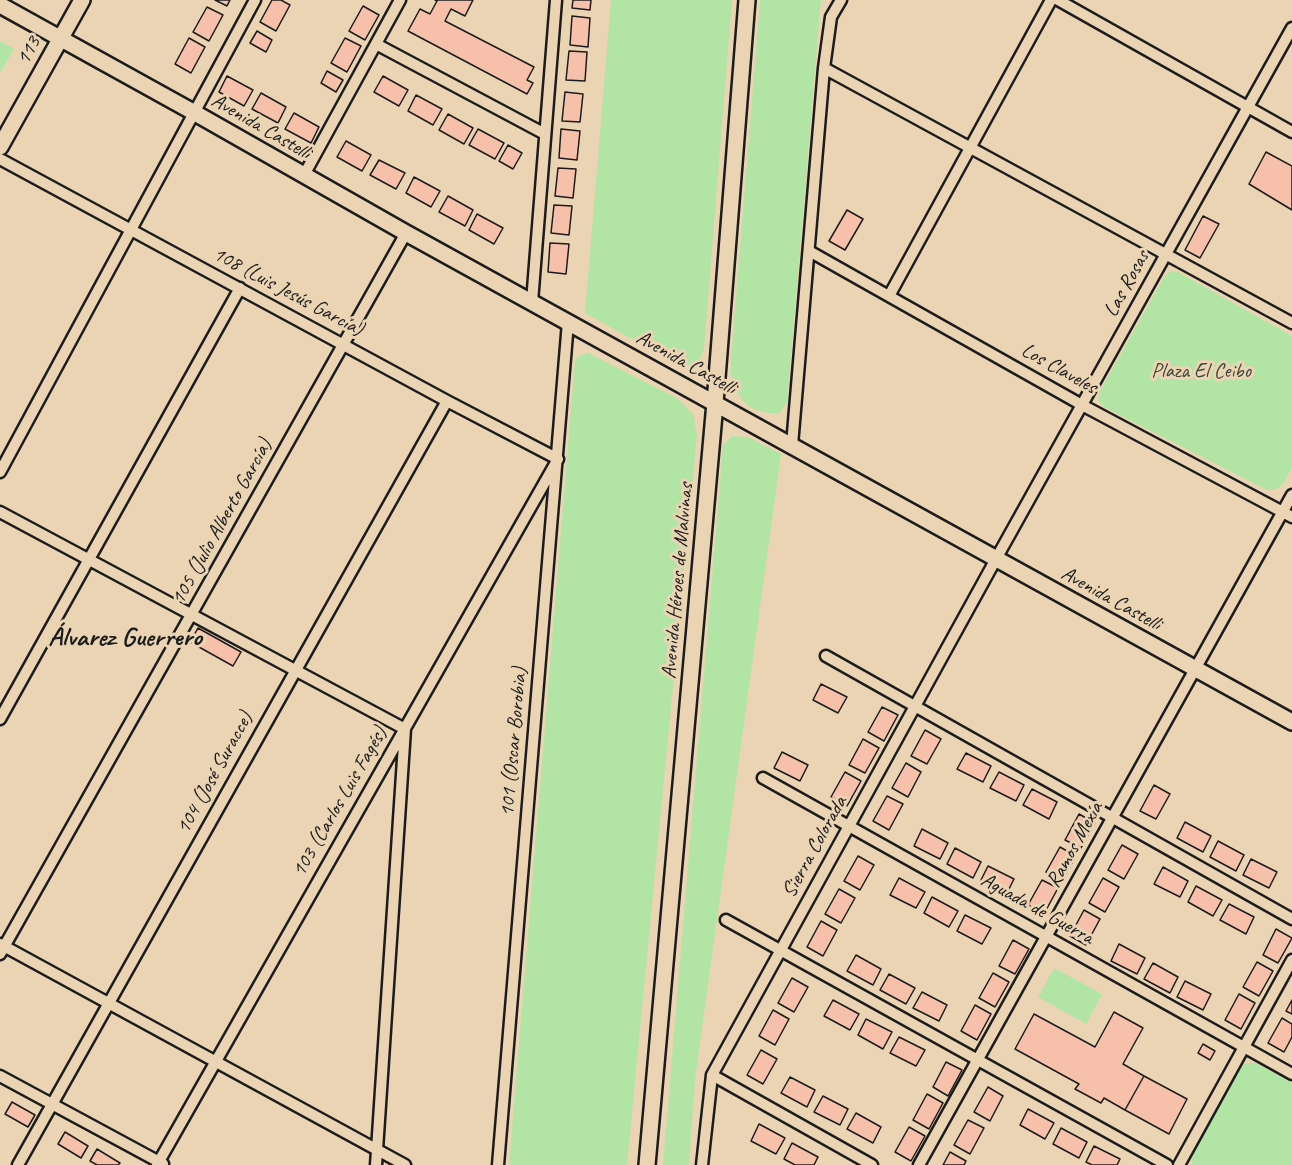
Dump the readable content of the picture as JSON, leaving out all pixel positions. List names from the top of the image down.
{
  "streets": {
    "main road": ["113", "Avenida Castelli", "Avenida Héroes de Malvinas"],
    "street": [
      "Las Rosas",
      "108 (Luis Jesús García)",
      "Los Claveles",
      "105 (Julio Alberto García)",
      "101 (Oscar Borobia)",
      "104 (José Suracce)",
      "103 (Carlos Luis Fagés)",
      "Ramos Mexía",
      "Sierra Colorada",
      "Aguada de Guerra"
    ]
  },
  "crossings": [
    ["113", "Avenida Castelli"],
    ["Avenida Castelli", "Las Rosas"],
    ["Avenida Castelli", "105 (Julio Alberto García)"],
    ["Avenida Castelli", "Avenida Héroes de Malvinas"],
    ["Avenida Castelli", "101 (Oscar Borobia)"],
    ["Avenida Castelli", "Ramos Mexía"],
    ["Avenida Castelli", "Sierra Colorada"],
    ["Las Rosas", "Los Claveles"],
    ["Las Rosas", "Sierra Colorada"],
    ["108 (Luis Jesús García)", "105 (Julio Alberto García)"],
    ["108 (Luis Jesús García)", "101 (Oscar Borobia)"],
    ["108 (Luis Jesús García)", "104 (José Suracce)"],
    ["108 (Luis Jesús García)", "103 (Carlos Luis Fagés)"],
    ["Los Claveles", "Ramos Mexía"],
    ["101 (Oscar Borobia)", "103 (Carlos Luis Fagés)"],
    ["Ramos Mexía", "Aguada de Guerra"],
    ["Sierra Colorada", "Aguada de Guerra"]
  ],
  "districts": ["Álvarez Guerrero"],
  "parks": ["Plaza El Ceibo"]
}
